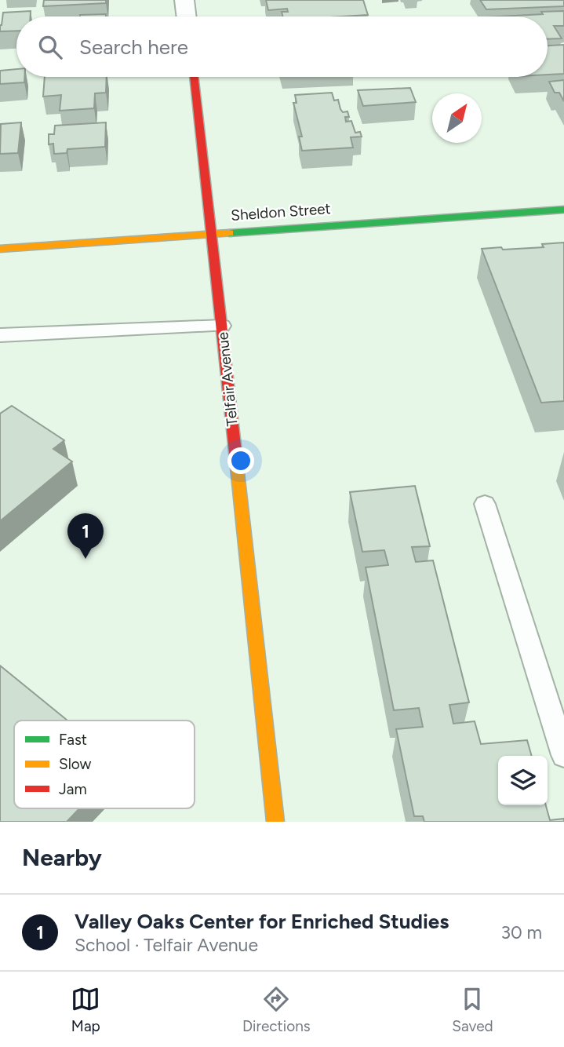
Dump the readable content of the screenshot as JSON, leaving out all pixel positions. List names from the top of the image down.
{
  "streets": {
    "street": ["Sheldon Street", "Telfair Avenue"]
  },
  "crossings": [
    ["Sheldon Street", "Telfair Avenue"]
  ],
  "legend": ["Fast", "Slow", "Jam"],
  "north": "top right",
  "page": {
    "search": "Search here",
    "pins": "1",
    "heading": "Nearby",
    "list": [
      {
        "mark": "1",
        "name": "Valley Oaks Center for Enriched Studies",
        "note": "School · Telfair Avenue",
        "value": "30 m"
      }
    ],
    "nav": ["Map", "Directions", "Saved"]
  }
}
